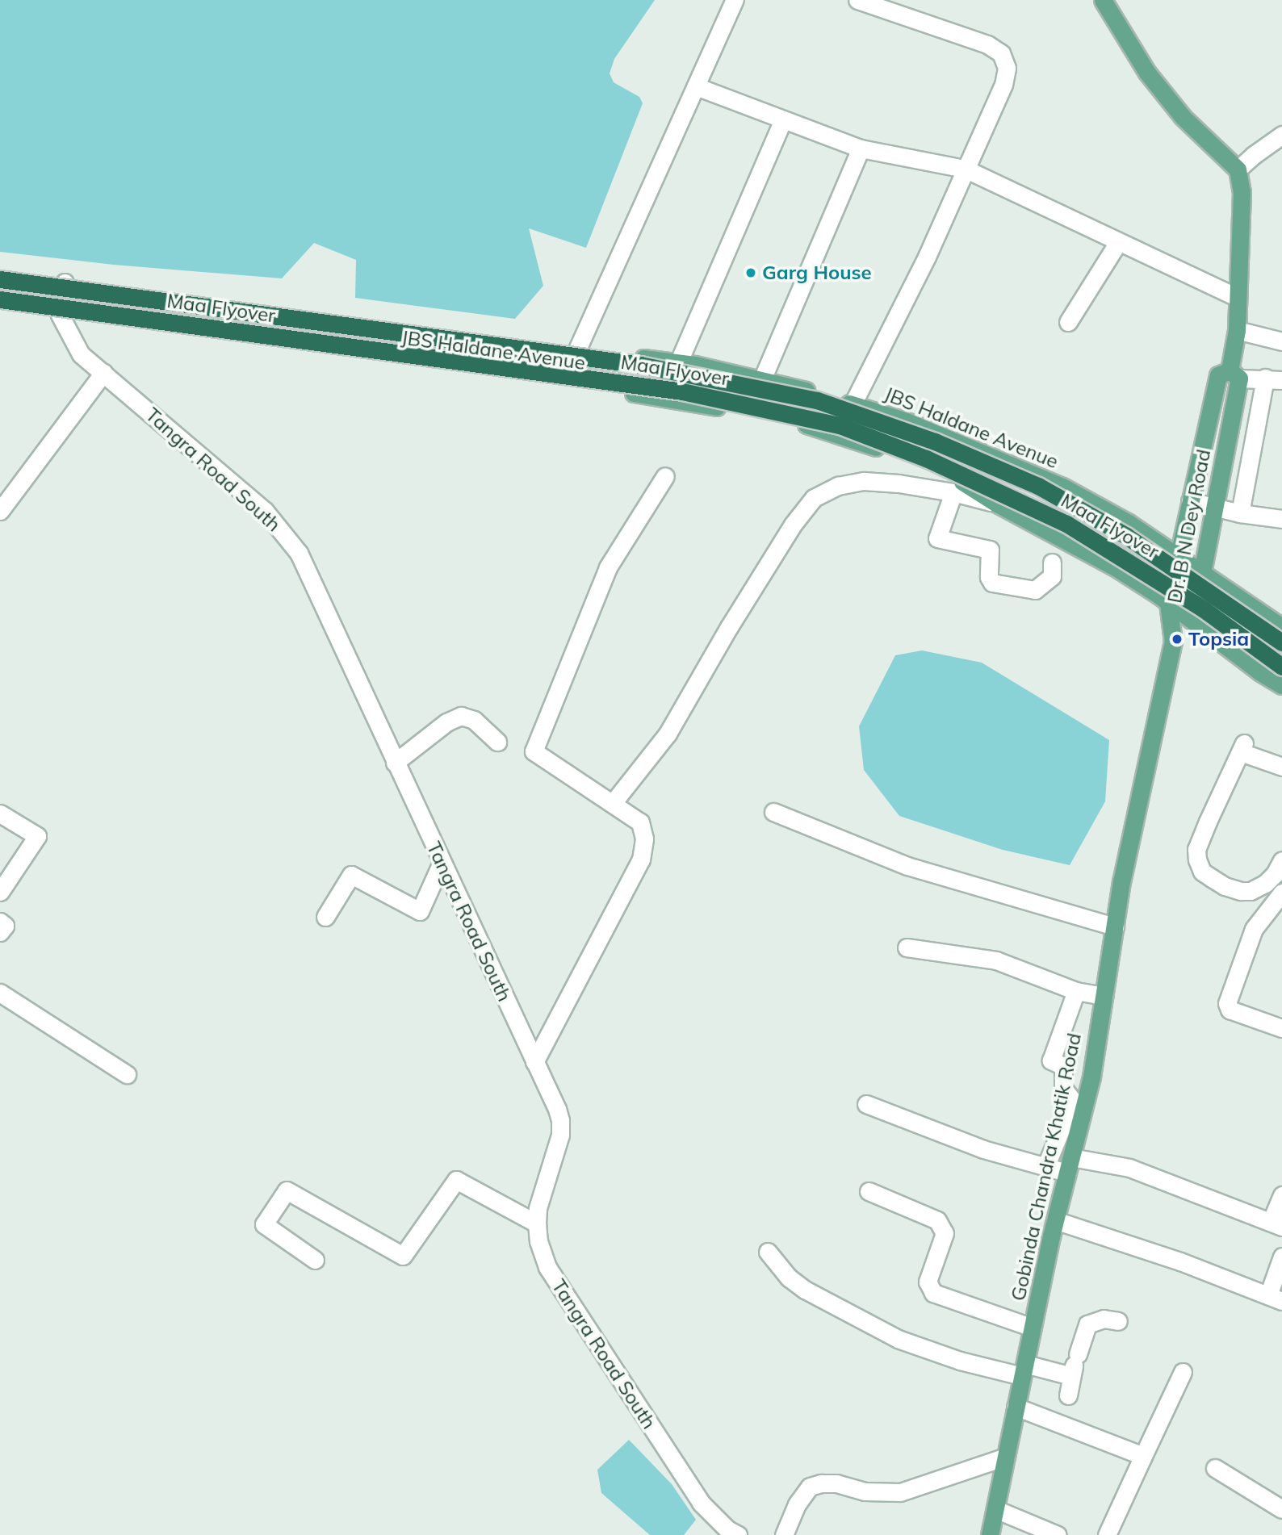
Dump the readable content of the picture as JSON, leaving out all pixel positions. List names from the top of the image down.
{
  "streets": {
    "highway": ["Maa Flyover"],
    "main road": ["JBS Haldane Avenue", "Dr. B N Dey Road", "Gobinda Chandra Khatik Road"],
    "street": ["Tangra Road South"]
  },
  "crossings": [
    ["JBS Haldane Avenue", "Tangra Road South"],
    ["JBS Haldane Avenue", "Dr. B N Dey Road"],
    ["Dr. B N Dey Road", "Gobinda Chandra Khatik Road"]
  ],
  "places": ["Garg House", "Topsia"]
}
